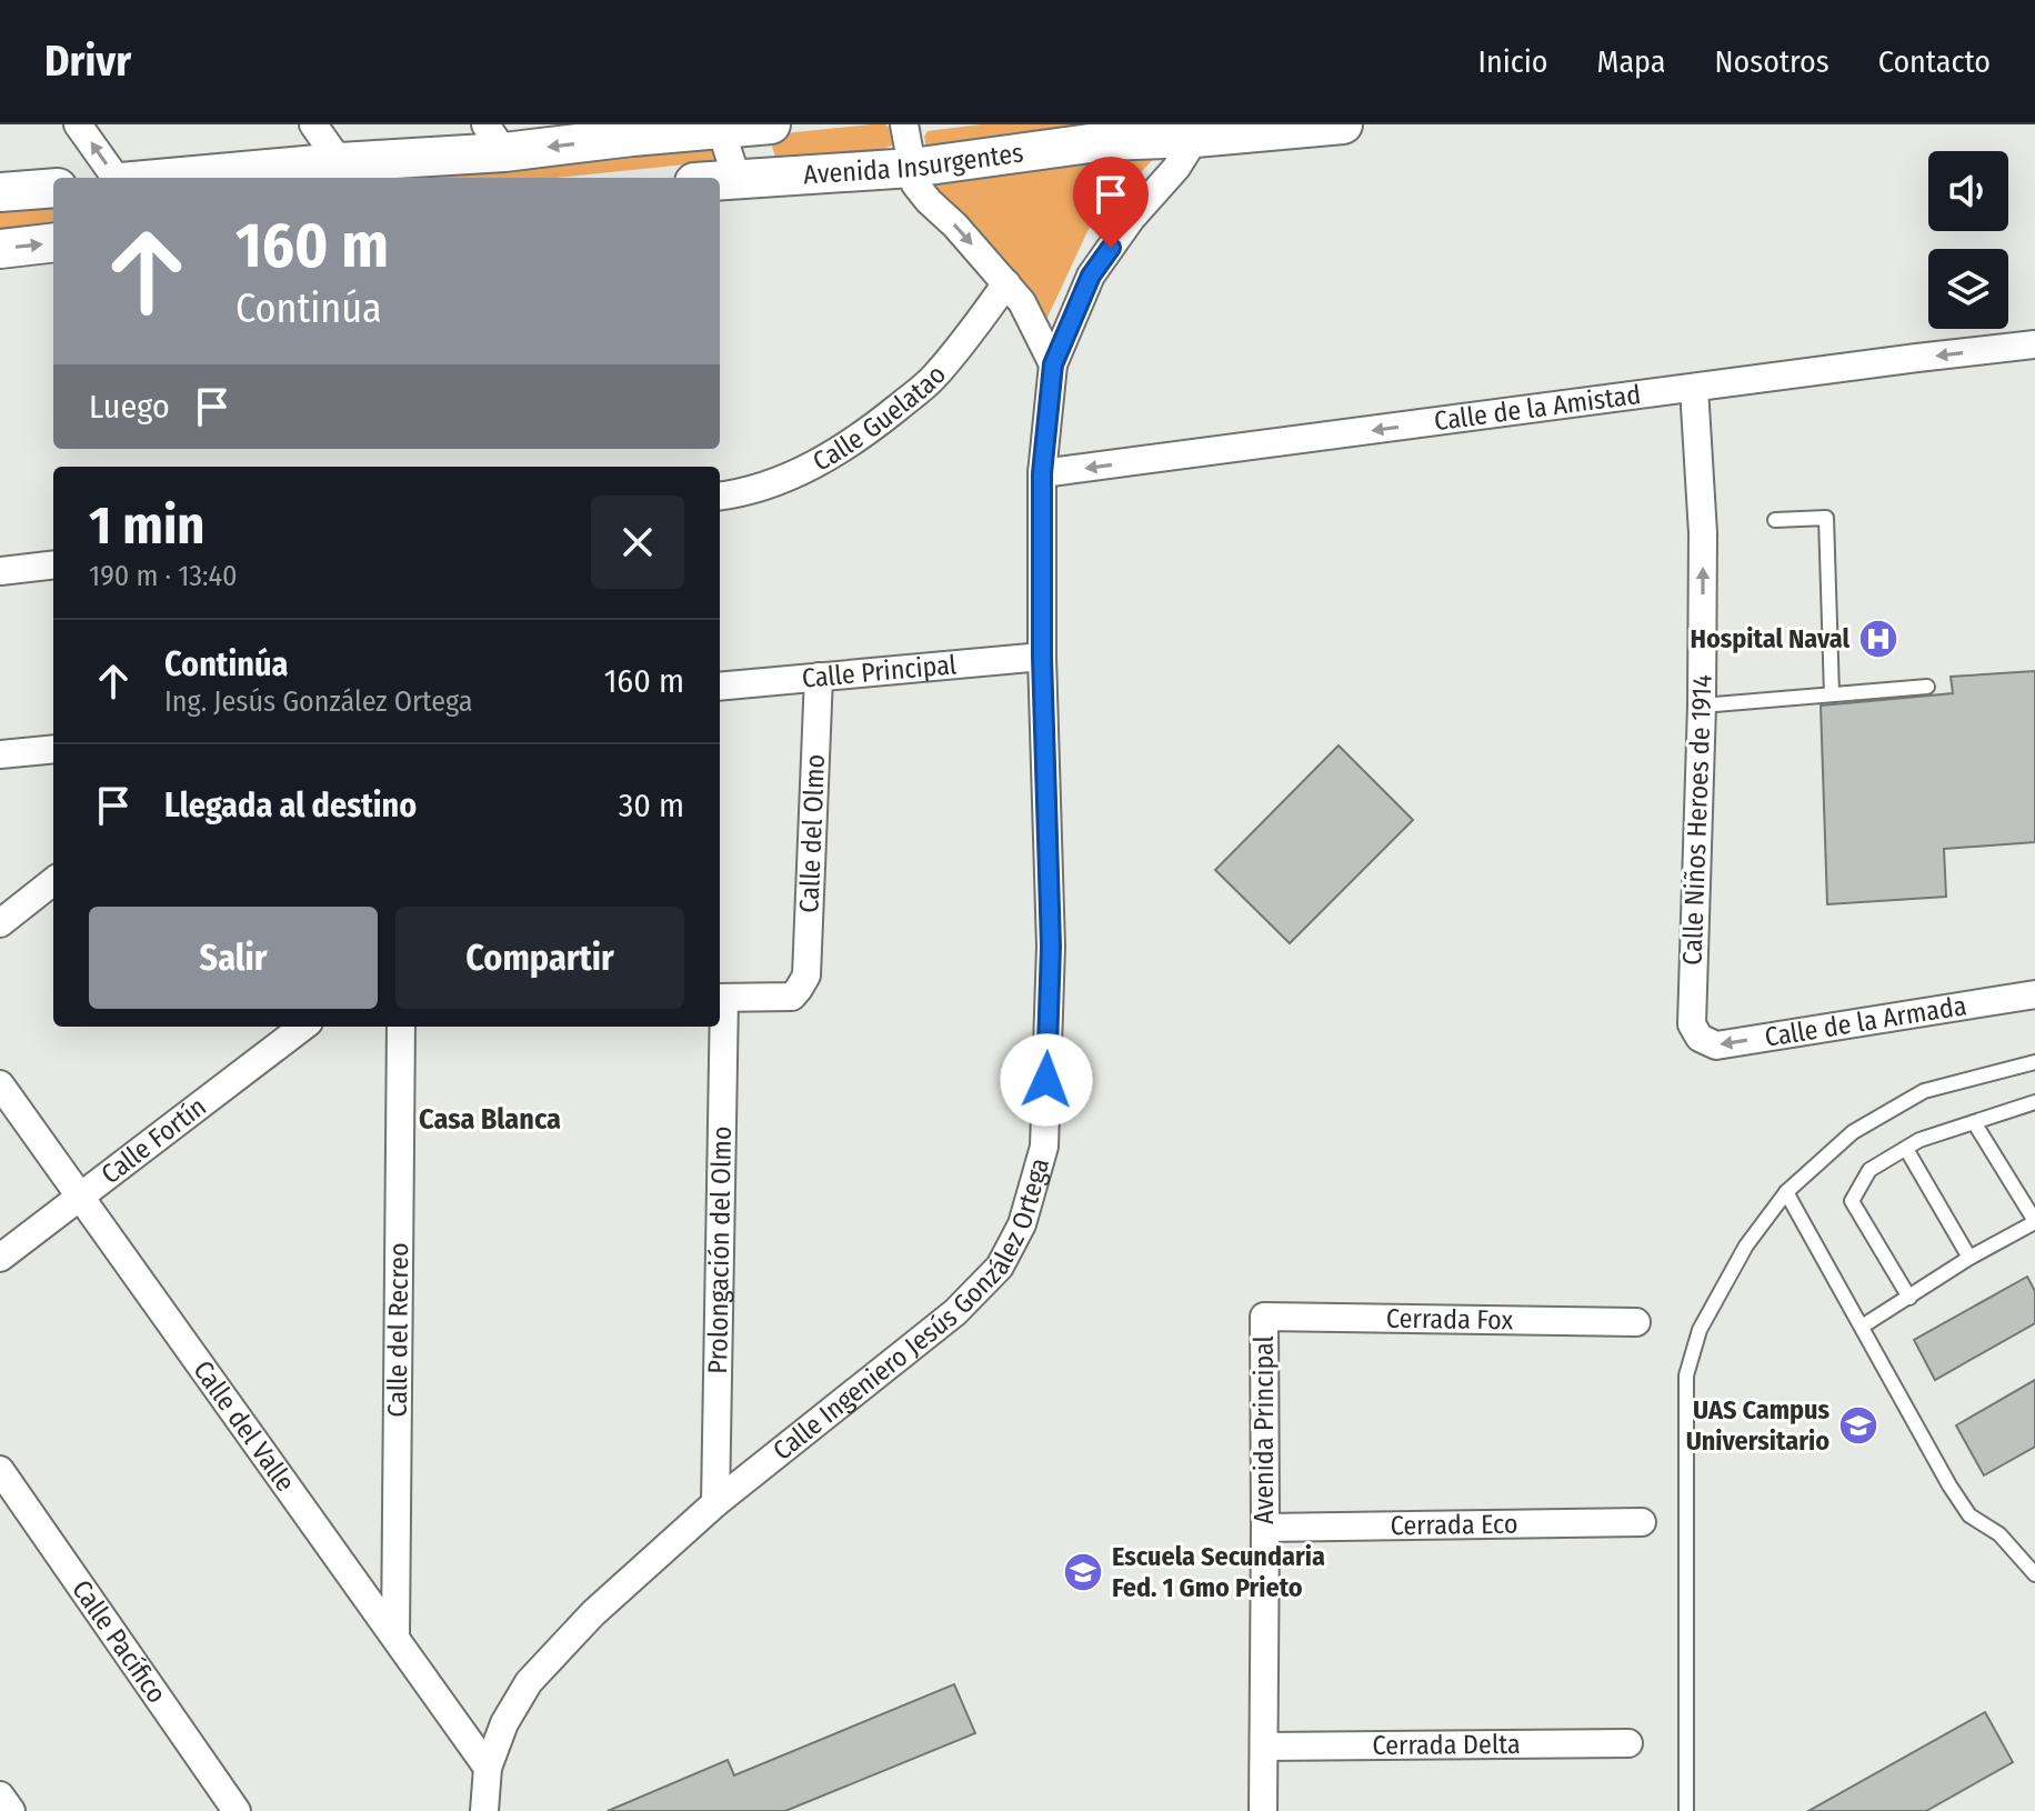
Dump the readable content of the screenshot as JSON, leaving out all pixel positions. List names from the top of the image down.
{
  "streets": {
    "main road": ["Avenida Insurgentes"],
    "street": [
      "Calle de la Amistad",
      "Calle Guelatao",
      "Calle Principal",
      "Calle Niños Heroes de 1914",
      "Calle del Olmo",
      "Calle de la Armada",
      "Calle Fortín",
      "Prolongación del Olmo",
      "Calle Ingeniero Jesús González Ortega",
      "Cerrada Fox",
      "Calle del Recreo",
      "Calle del Valle",
      "Avenida Principal",
      "Cerrada Eco",
      "Calle Pacífico",
      "Cerrada Delta"
    ]
  },
  "crossings": [
    ["Avenida Insurgentes", "Calle Ingeniero Jesús González Ortega"],
    ["Calle de la Amistad", "Calle Niños Heroes de 1914"],
    ["Calle de la Amistad", "Calle Ingeniero Jesús González Ortega"],
    ["Calle Principal", "Calle del Olmo"],
    ["Calle Principal", "Calle Ingeniero Jesús González Ortega"],
    ["Calle Niños Heroes de 1914", "Calle de la Armada"],
    ["Calle Fortín", "Calle del Valle"],
    ["Prolongación del Olmo", "Calle Ingeniero Jesús González Ortega"],
    ["Calle Ingeniero Jesús González Ortega", "Calle del Valle"],
    ["Cerrada Fox", "Avenida Principal"],
    ["Calle del Recreo", "Calle del Valle"],
    ["Avenida Principal", "Cerrada Eco"],
    ["Avenida Principal", "Cerrada Delta"]
  ],
  "one_way": ["Calle de la Amistad", "Calle Niños Heroes de 1914", "Calle de la Armada"],
  "districts": ["Casa Blanca"],
  "places": {
    "hospital": ["Hospital Naval"],
    "school or university": ["UAS Campus Universitario", "Escuela Secundaria Fed. 1 Gmo Prieto"]
  },
  "page": {
    "header": "Drivr",
    "nav": [
      "Inicio",
      "Mapa",
      "Nosotros",
      "Contacto"
    ],
    "turn": ["160 m", "Continúa"],
    "then": "Luego",
    "heading": ["1 min", "190 m · 13:40"],
    "list": [
      {
        "name": "Continúa",
        "note": "Ing. Jesús González Ortega",
        "value": "160 m"
      },
      {
        "name": "Llegada al destino",
        "value": "30 m"
      }
    ],
    "buttons": ["Salir", "Compartir"]
  }
}
